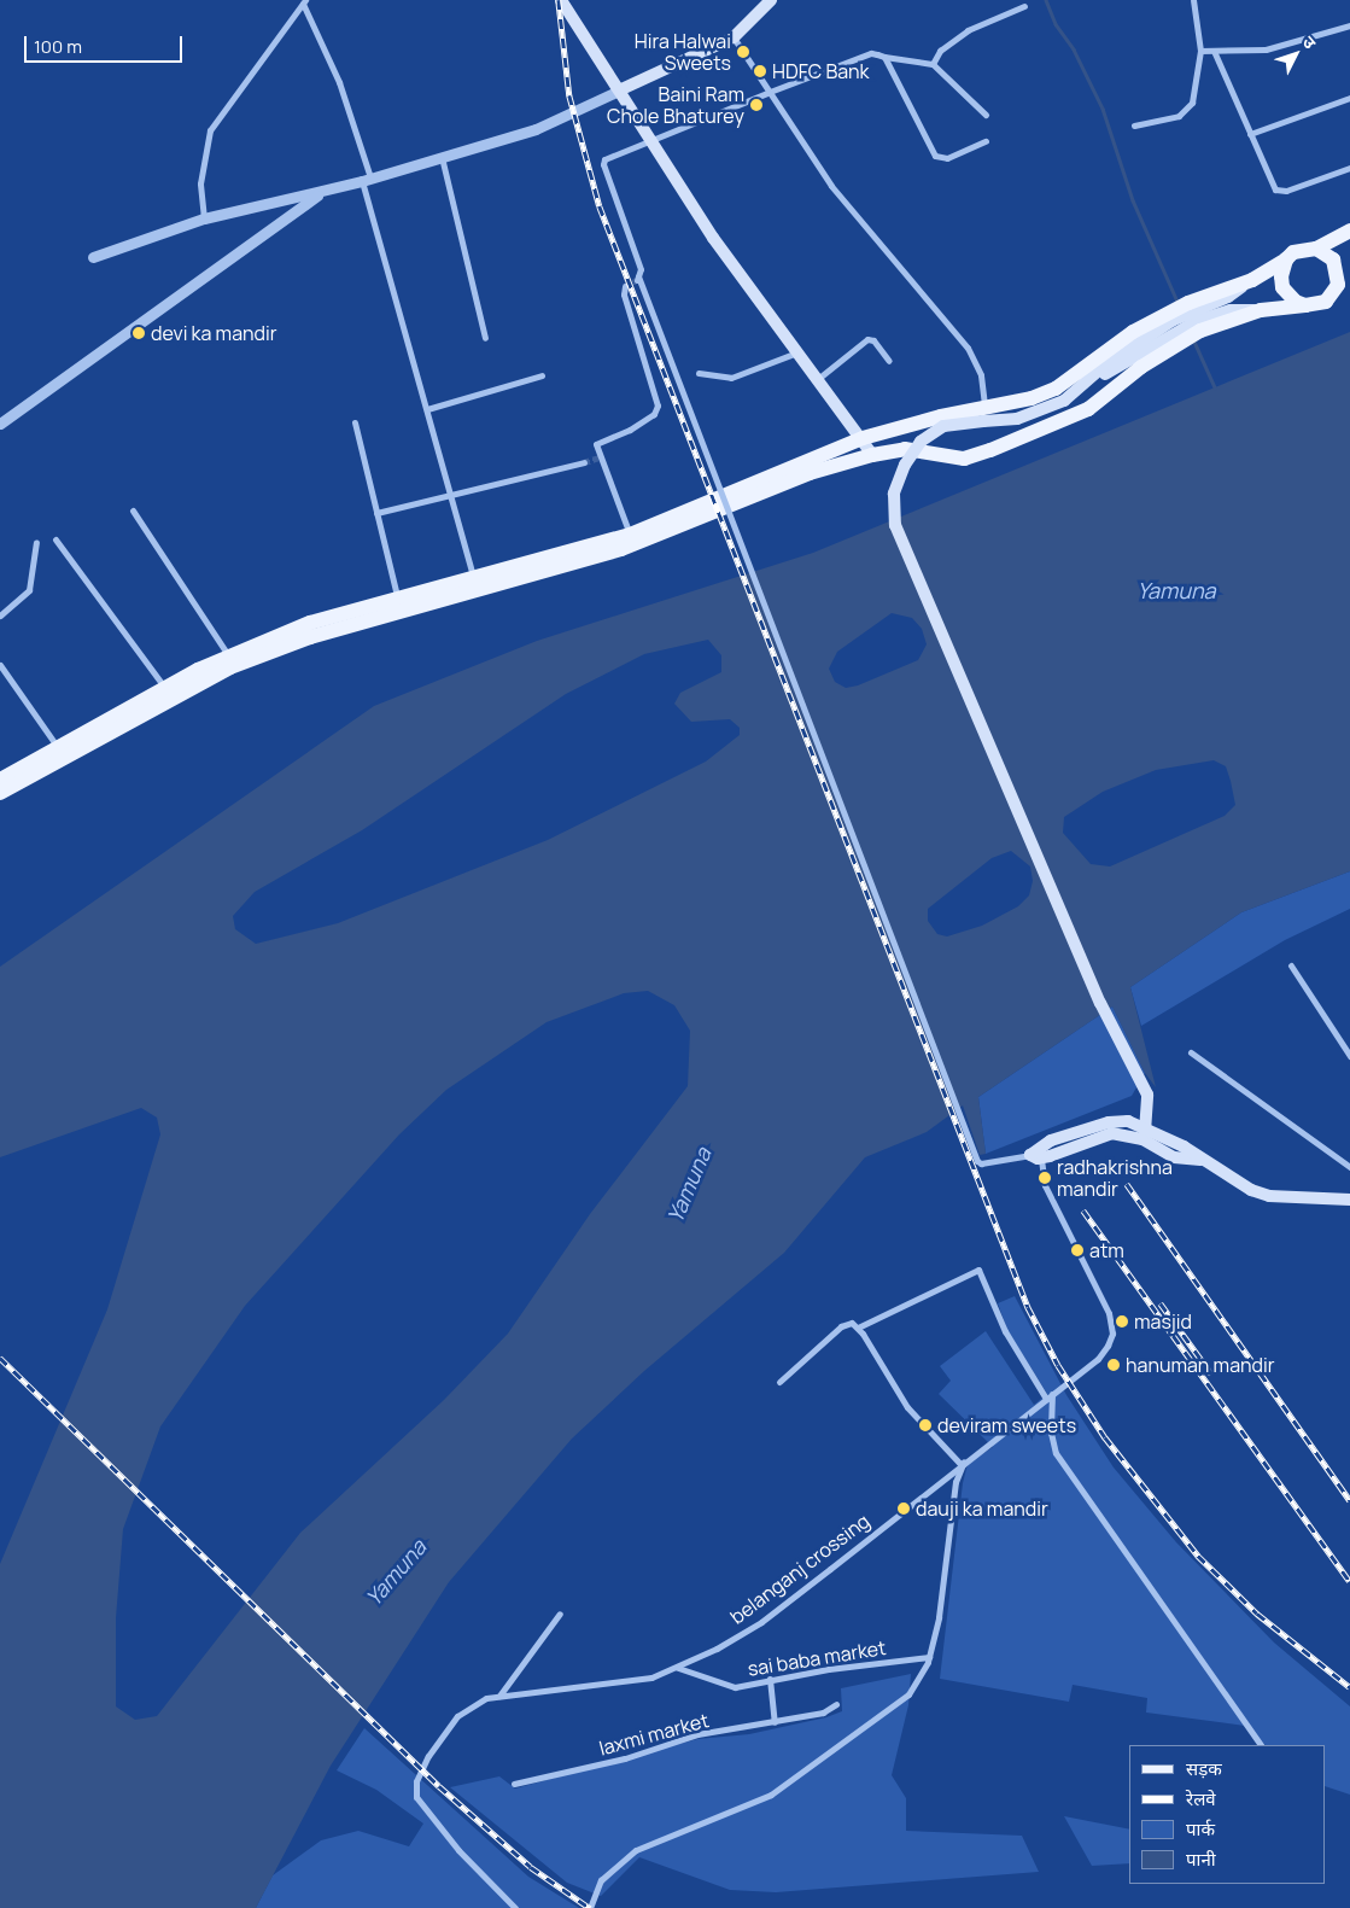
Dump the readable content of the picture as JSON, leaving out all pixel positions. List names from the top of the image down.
{
  "streets": {
    "street": ["belanganj crossing", "sai baba market", "laxmi market"]
  },
  "crossings": [
    ["belanganj crossing", "sai baba market"]
  ],
  "water": ["Yamuna"],
  "places": [
    "Hira Halwai Sweets",
    "HDFC Bank",
    "Baini Ram Chole Bhaturey",
    "devi ka mandir",
    "radhakrishna mandir",
    "atm",
    "masjid",
    "hanuman mandir",
    "deviram sweets",
    "dauji ka mandir"
  ],
  "legend": [
    "सड़क",
    "रेलवे",
    "पार्क",
    "पानी"
  ],
  "scale_bar": "100 m",
  "north": "top right"
}
